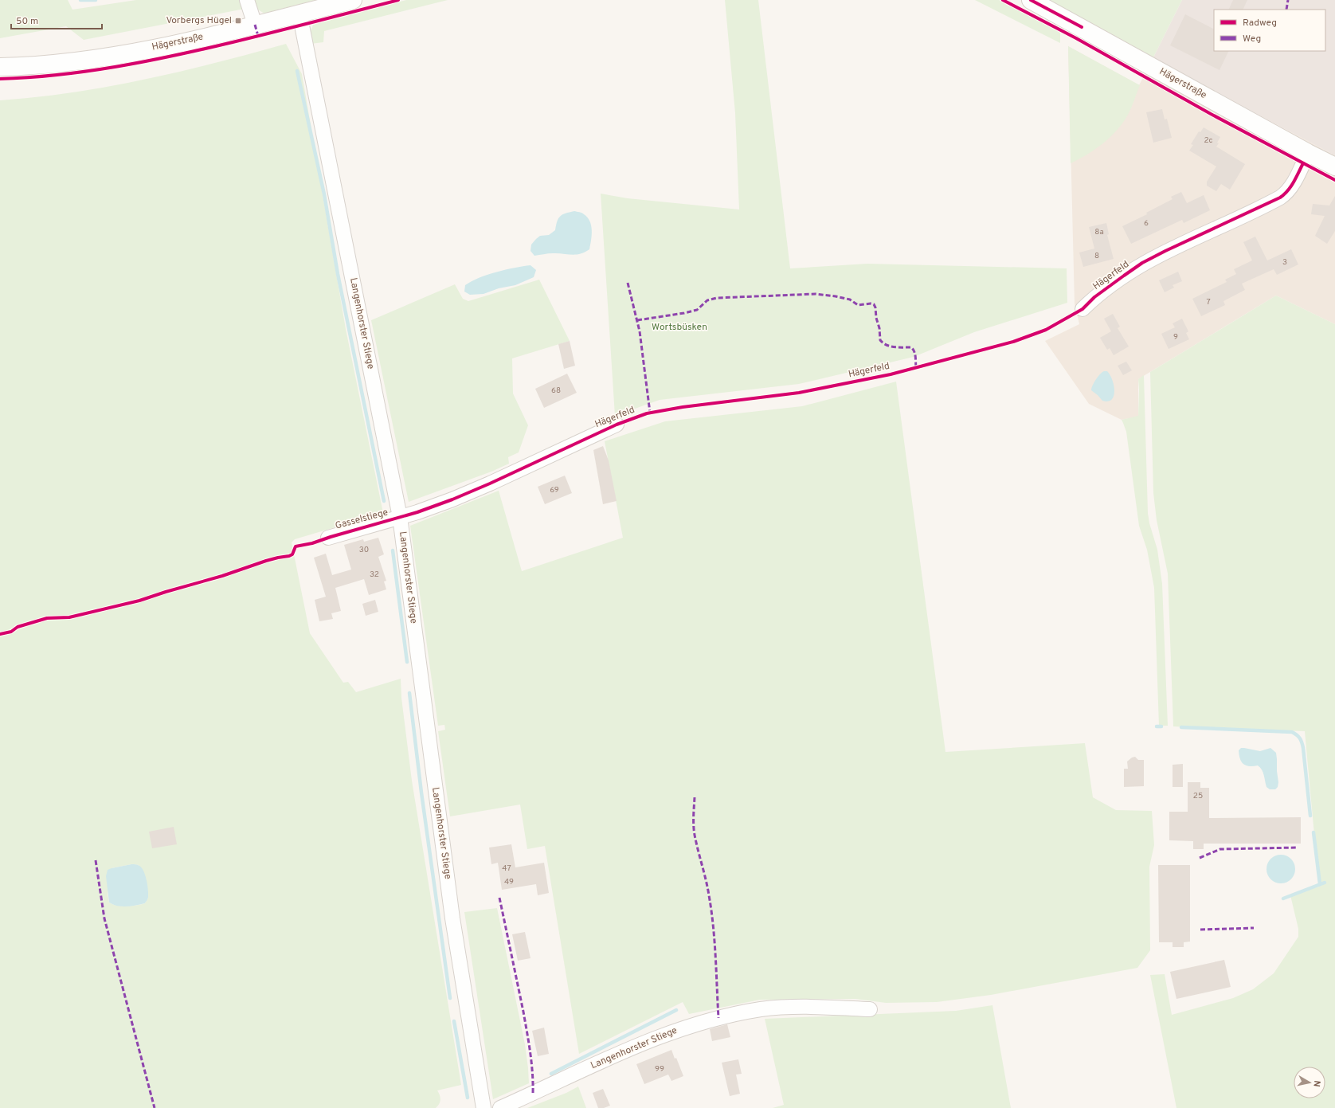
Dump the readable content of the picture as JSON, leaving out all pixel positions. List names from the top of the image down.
{
  "streets": {
    "main road": ["Hägerstraße"],
    "street": ["Hägerfeld", "Langenhorster Stiege", "Gasselstiege"]
  },
  "crossings": [
    ["Hägerstraße", "Hägerfeld"],
    ["Hägerstraße", "Langenhorster Stiege"],
    ["Hägerfeld", "Langenhorster Stiege"],
    ["Hägerfeld", "Gasselstiege"],
    ["Langenhorster Stiege", "Gasselstiege"]
  ],
  "parks": ["Wortsbüsken"],
  "places": {
    "transit": ["Vorbergs Hügel"]
  },
  "house_numbers": [
    "2c",
    "6",
    "8a",
    "8",
    "3",
    "7",
    "9",
    "68",
    "69",
    "30",
    "32",
    "25",
    "47",
    "49",
    "99"
  ],
  "legend": ["Radweg", "Weg"],
  "scale_bar": "50 m",
  "north": "right"
}
